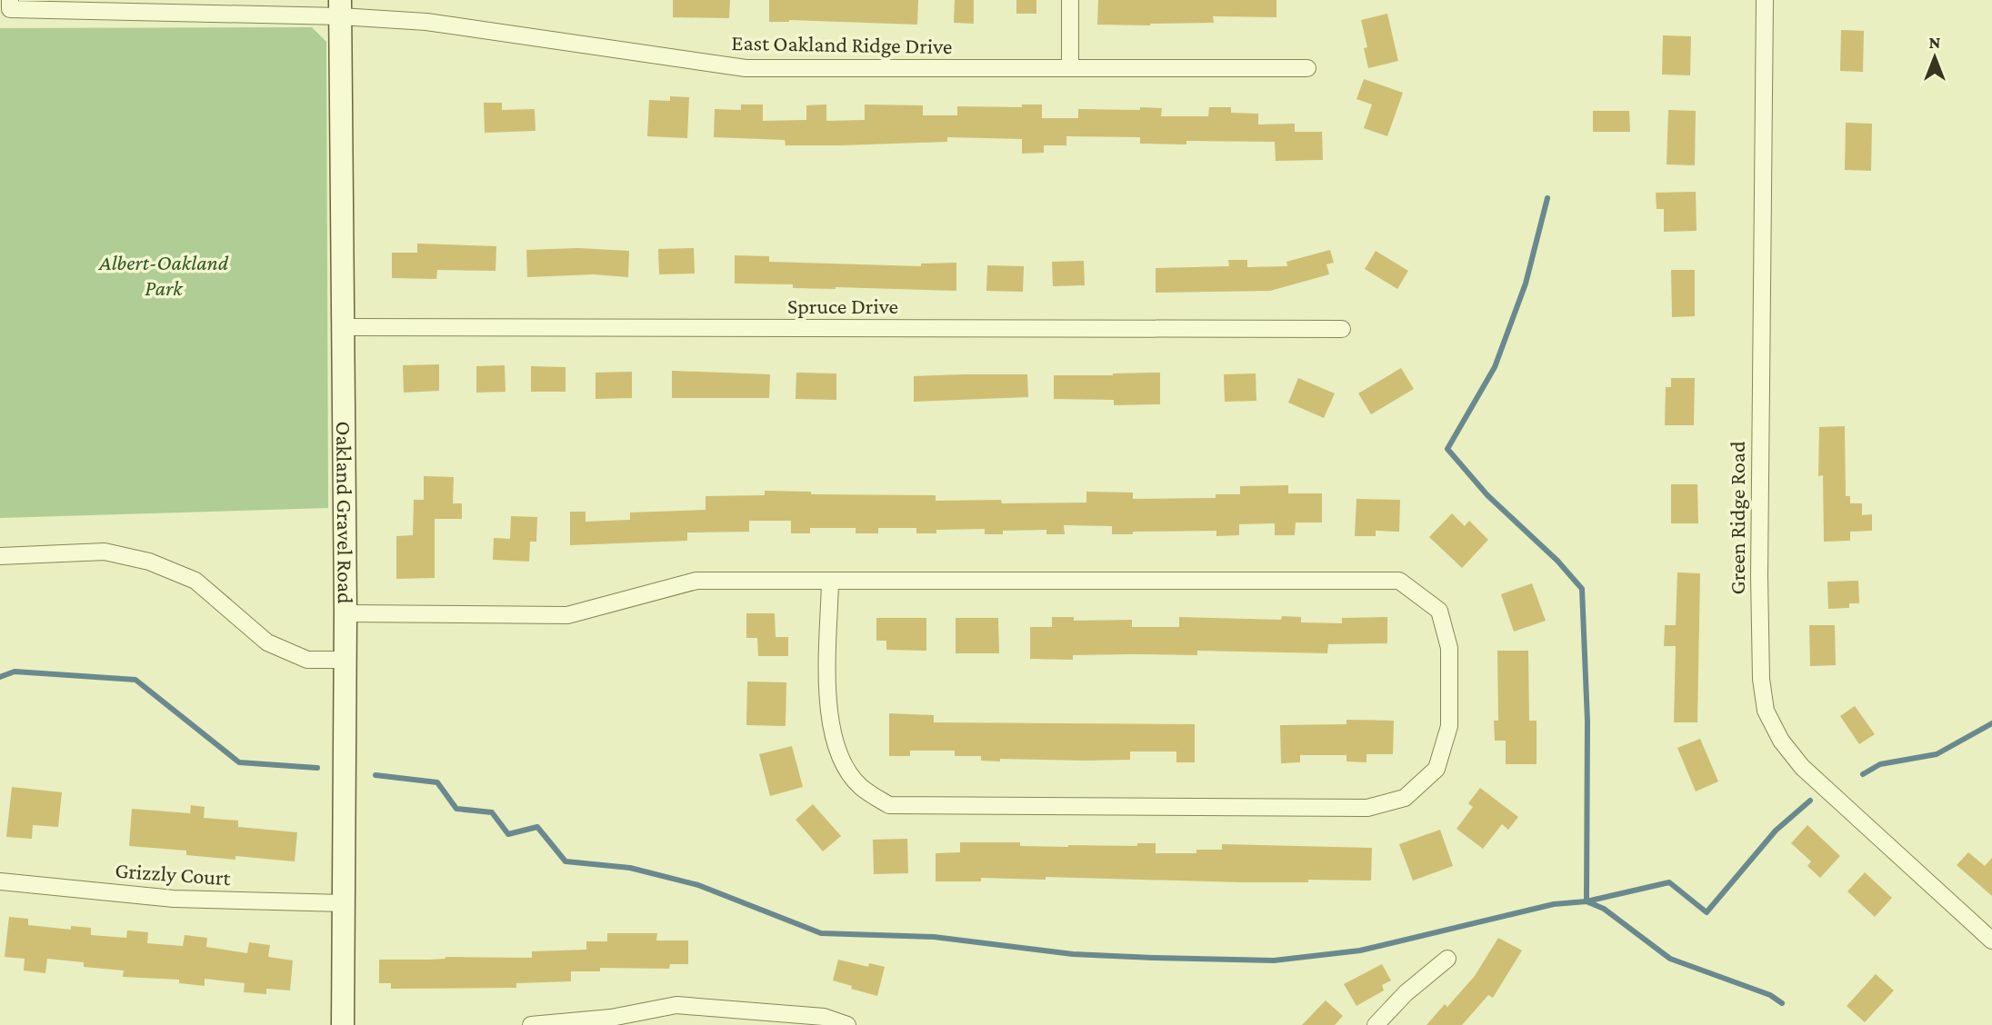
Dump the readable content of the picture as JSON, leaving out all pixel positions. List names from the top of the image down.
{
  "streets": {
    "street": [
      "East Oakland Ridge Drive",
      "Spruce Drive",
      "Oakland Gravel Road",
      "Green Ridge Road",
      "Grizzly Court"
    ]
  },
  "crossings": [
    ["East Oakland Ridge Drive", "Oakland Gravel Road"],
    ["Spruce Drive", "Oakland Gravel Road"],
    ["Oakland Gravel Road", "Grizzly Court"]
  ],
  "parks": ["Albert-Oakland Park"],
  "north": "top"
}
